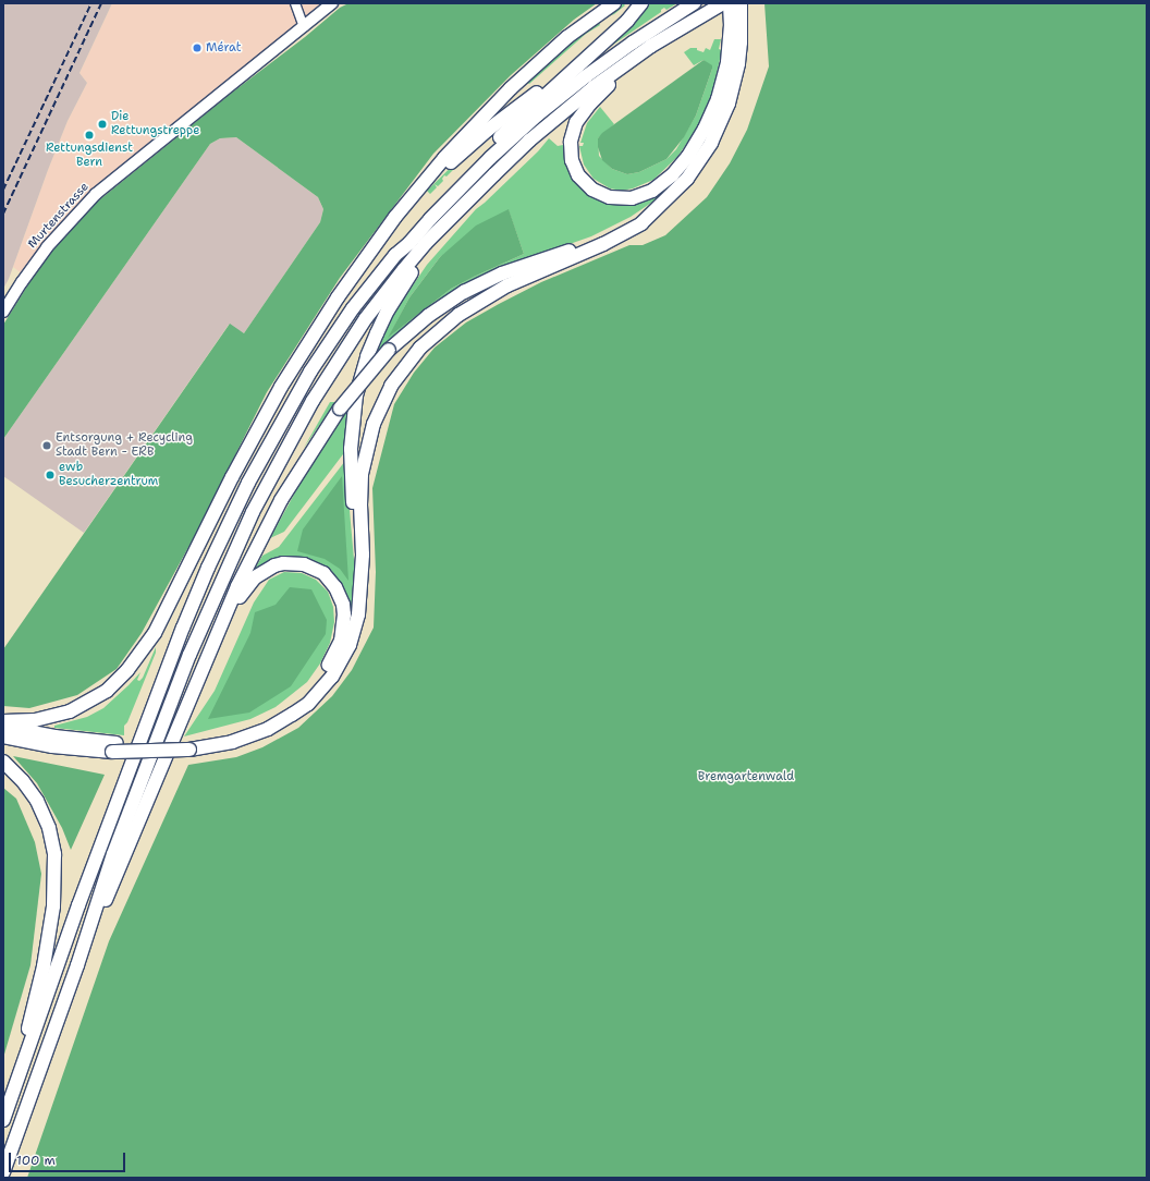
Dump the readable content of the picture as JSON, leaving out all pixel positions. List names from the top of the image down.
{
  "streets": {
    "main road": ["Murtenstrasse"]
  },
  "parks": ["Bremgartenwald"],
  "places": [
    "Mérat",
    "Die Rettungstreppe",
    "Rettungsdienst Bern",
    "Entsorgung + Recycling Stadt Bern - ERB",
    "ewb Besucherzentrum"
  ],
  "scale_bar": "100 m"
}
